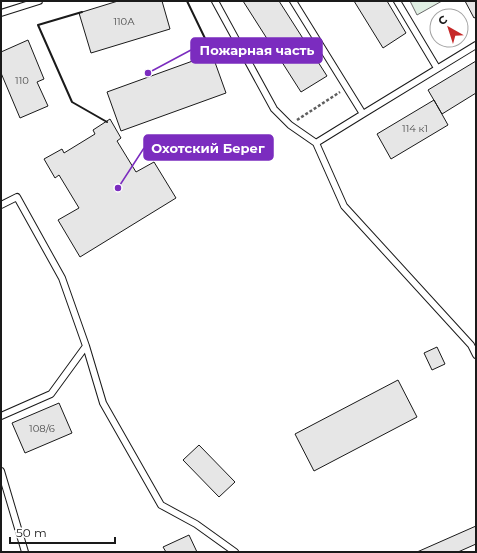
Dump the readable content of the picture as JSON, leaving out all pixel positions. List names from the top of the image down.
{
  "places": ["Пожарная часть", "Охотский Берег"],
  "house_numbers": [
    "110А",
    "110",
    "114 к1",
    "108/6"
  ],
  "scale_bar": "50 m",
  "north": "top left"
}
